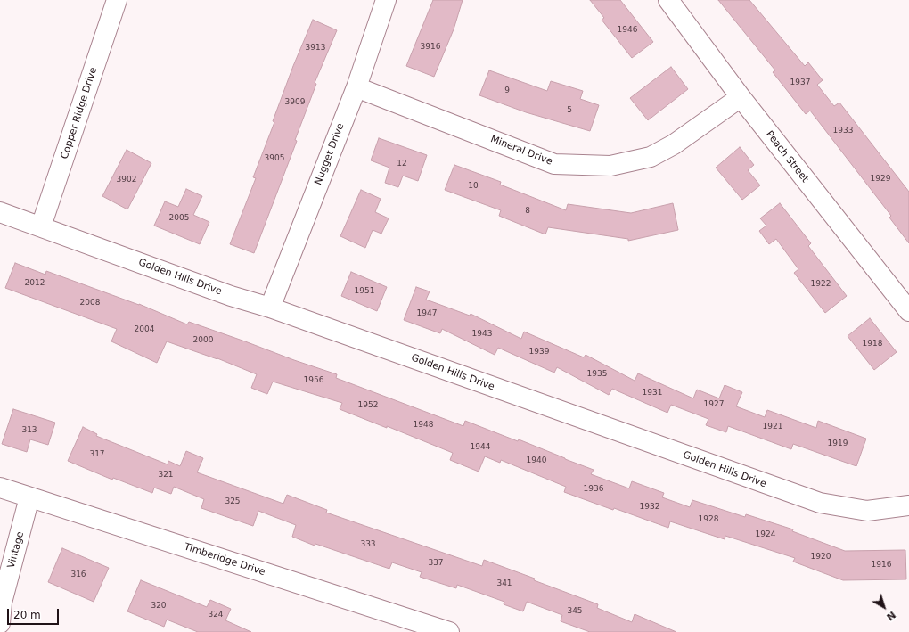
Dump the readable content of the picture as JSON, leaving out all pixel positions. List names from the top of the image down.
{
  "streets": {
    "street": [
      "Copper Ridge Drive",
      "Mineral Drive",
      "Nugget Drive",
      "Peach Street",
      "Golden Hills Drive",
      "Vintage",
      "Timberidge Drive"
    ]
  },
  "crossings": [
    ["Copper Ridge Drive", "Golden Hills Drive"],
    ["Mineral Drive", "Nugget Drive"],
    ["Mineral Drive", "Peach Street"],
    ["Nugget Drive", "Golden Hills Drive"],
    ["Vintage", "Timberidge Drive"]
  ],
  "house_numbers": [
    "1946",
    "3916",
    "3913",
    "1937",
    "9",
    "3909",
    "5",
    "1933",
    "3905",
    "12",
    "1929",
    "3902",
    "10",
    "8",
    "2005",
    "2012",
    "1922",
    "1951",
    "2008",
    "1947",
    "2004",
    "1943",
    "2000",
    "1918",
    "1939",
    "1935",
    "1956",
    "1931",
    "1927",
    "1952",
    "1948",
    "1921",
    "313",
    "1919",
    "1944",
    "317",
    "1940",
    "321",
    "1936",
    "325",
    "1932",
    "1928",
    "1924",
    "333",
    "1920",
    "337",
    "1916",
    "316",
    "341",
    "320",
    "345",
    "324"
  ],
  "scale_bar": "20 m",
  "north": "bottom right"
}
